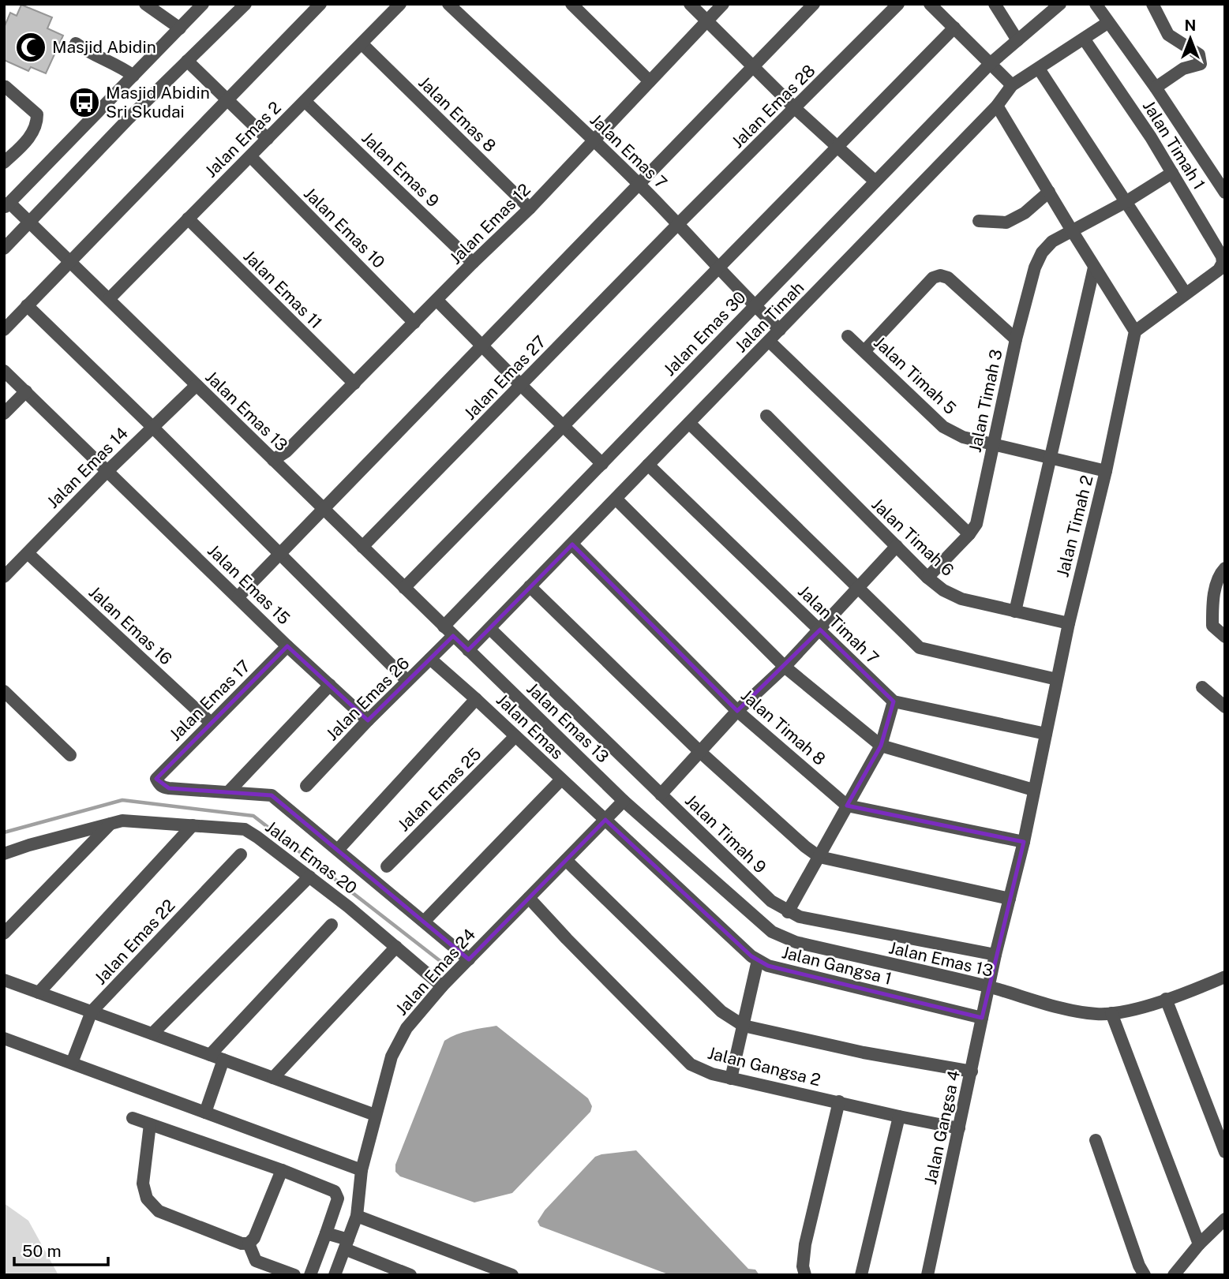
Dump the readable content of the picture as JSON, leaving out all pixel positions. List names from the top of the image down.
{
  "streets": {
    "street": [
      "Jalan Emas 28",
      "Jalan Emas 8",
      "Jalan Emas 2",
      "Jalan Timah 1",
      "Jalan Emas 7",
      "Jalan Emas 9",
      "Jalan Emas 12",
      "Jalan Emas 10",
      "Jalan Emas 11",
      "Jalan Timah",
      "Jalan Emas 30",
      "Jalan Timah 5",
      "Jalan Emas 27",
      "Jalan Timah 3",
      "Jalan Emas 13",
      "Jalan Emas 14",
      "Jalan Timah 2",
      "Jalan Timah 6",
      "Jalan Emas 15",
      "Jalan Timah 7",
      "Jalan Emas 16",
      "Jalan Emas 26",
      "Jalan Emas 17",
      "Jalan Emas",
      "Jalan Timah 8",
      "Jalan Emas 25",
      "Jalan Timah 9",
      "Jalan Emas 20",
      "Jalan Emas 22",
      "Jalan Gangsa 1",
      "Jalan Emas 24",
      "Jalan Gangsa 2",
      "Jalan Gangsa 4"
    ]
  },
  "crossings": [
    ["Jalan Emas 28", "Jalan Emas 7"],
    ["Jalan Emas 28", "Jalan Emas 27"],
    ["Jalan Emas 8", "Jalan Emas 2"],
    ["Jalan Emas 8", "Jalan Emas 12"],
    ["Jalan Emas 2", "Jalan Emas 9"],
    ["Jalan Emas 2", "Jalan Emas 10"],
    ["Jalan Emas 2", "Jalan Emas 11"],
    ["Jalan Emas 2", "Jalan Emas 13"],
    ["Jalan Timah 1", "Jalan Timah"],
    ["Jalan Timah 1", "Jalan Timah 3"],
    ["Jalan Timah 1", "Jalan Timah 2"],
    ["Jalan Emas 7", "Jalan Emas 12"],
    ["Jalan Emas 7", "Jalan Timah"],
    ["Jalan Emas 7", "Jalan Emas 30"],
    ["Jalan Emas 7", "Jalan Emas 27"],
    ["Jalan Emas 9", "Jalan Emas 12"],
    ["Jalan Emas 12", "Jalan Emas 10"],
    ["Jalan Emas 12", "Jalan Emas 11"],
    ["Jalan Emas 12", "Jalan Emas 13"],
    ["Jalan Timah", "Jalan Emas 13"],
    ["Jalan Timah", "Jalan Timah 7"],
    ["Jalan Timah", "Jalan Timah 8"],
    ["Jalan Timah", "Jalan Timah 9"],
    ["Jalan Emas 30", "Jalan Emas 13"],
    ["Jalan Emas 30", "Jalan Emas 26"],
    ["Jalan Timah 5", "Jalan Timah 3"],
    ["Jalan Timah 5", "Jalan Timah 2"],
    ["Jalan Emas 27", "Jalan Emas 13"],
    ["Jalan Timah 3", "Jalan Timah 6"],
    ["Jalan Emas 13", "Jalan Emas 14"],
    ["Jalan Emas 13", "Jalan Timah 2"],
    ["Jalan Emas 13", "Jalan Emas 26"],
    ["Jalan Emas 13", "Jalan Emas 24"],
    ["Jalan Emas 13", "Jalan Gangsa 4"],
    ["Jalan Emas 14", "Jalan Emas 15"],
    ["Jalan Emas 14", "Jalan Emas 16"],
    ["Jalan Timah 2", "Jalan Timah 6"],
    ["Jalan Timah 2", "Jalan Timah 8"],
    ["Jalan Timah 2", "Jalan Timah 9"],
    ["Jalan Timah 2", "Jalan Gangsa 4"],
    ["Jalan Emas 15", "Jalan Emas 26"],
    ["Jalan Emas 15", "Jalan Emas 17"],
    ["Jalan Emas 16", "Jalan Emas 17"],
    ["Jalan Emas 26", "Jalan Emas"],
    ["Jalan Emas", "Jalan Emas 25"],
    ["Jalan Emas", "Jalan Gangsa 1"],
    ["Jalan Emas", "Jalan Emas 24"],
    ["Jalan Emas 20", "Jalan Emas 24"],
    ["Jalan Gangsa 1", "Jalan Emas 24"],
    ["Jalan Gangsa 1", "Jalan Gangsa 4"],
    ["Jalan Emas 24", "Jalan Gangsa 2"],
    ["Jalan Gangsa 2", "Jalan Gangsa 4"]
  ],
  "places": {
    "mosque": ["Masjid Abidin"],
    "bus stop": ["Masjid Abidin Sri Skudai"]
  },
  "scale_bar": "50 m",
  "north": "top"
}
